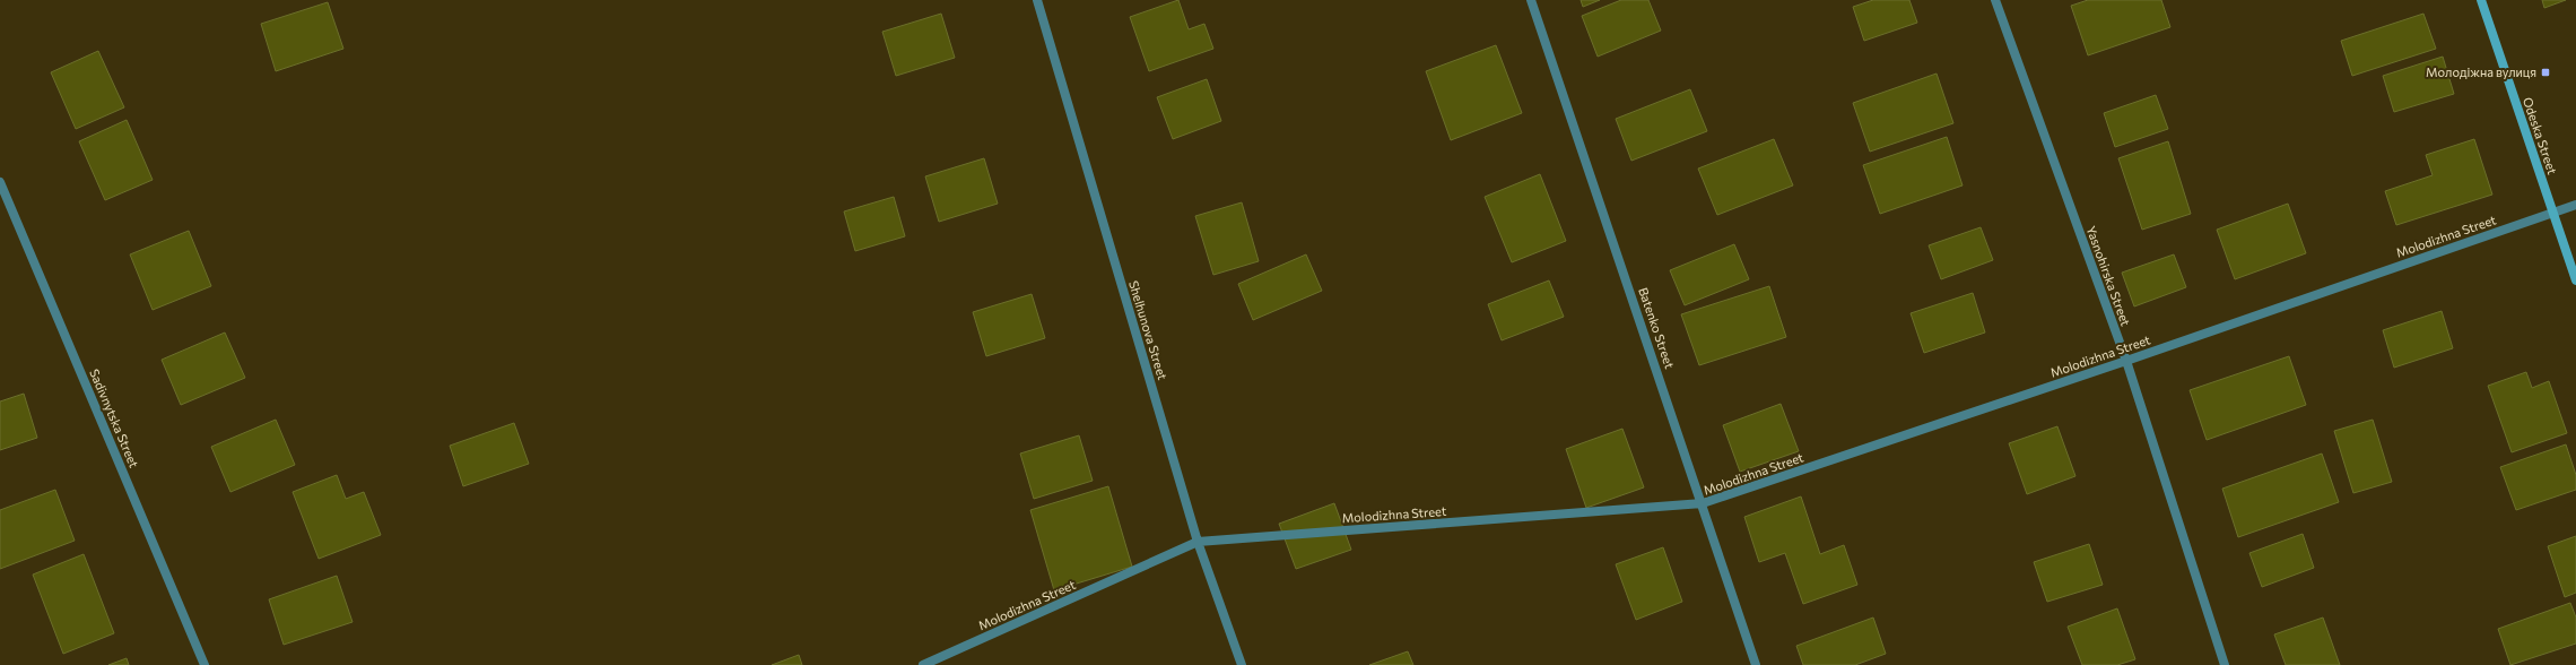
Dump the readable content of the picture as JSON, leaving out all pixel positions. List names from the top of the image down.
{
  "streets": {
    "street": [
      "Odeska Street",
      "Molodizhna Street",
      "Yasnohirska Street",
      "Batenko Street",
      "Shelhunova Street",
      "Sadivnytska Street"
    ]
  },
  "crossings": [
    ["Odeska Street", "Molodizhna Street"],
    ["Molodizhna Street", "Yasnohirska Street"],
    ["Molodizhna Street", "Batenko Street"],
    ["Molodizhna Street", "Shelhunova Street"]
  ],
  "places": {
    "transit": ["Молодіжна вулиця"]
  }
}
